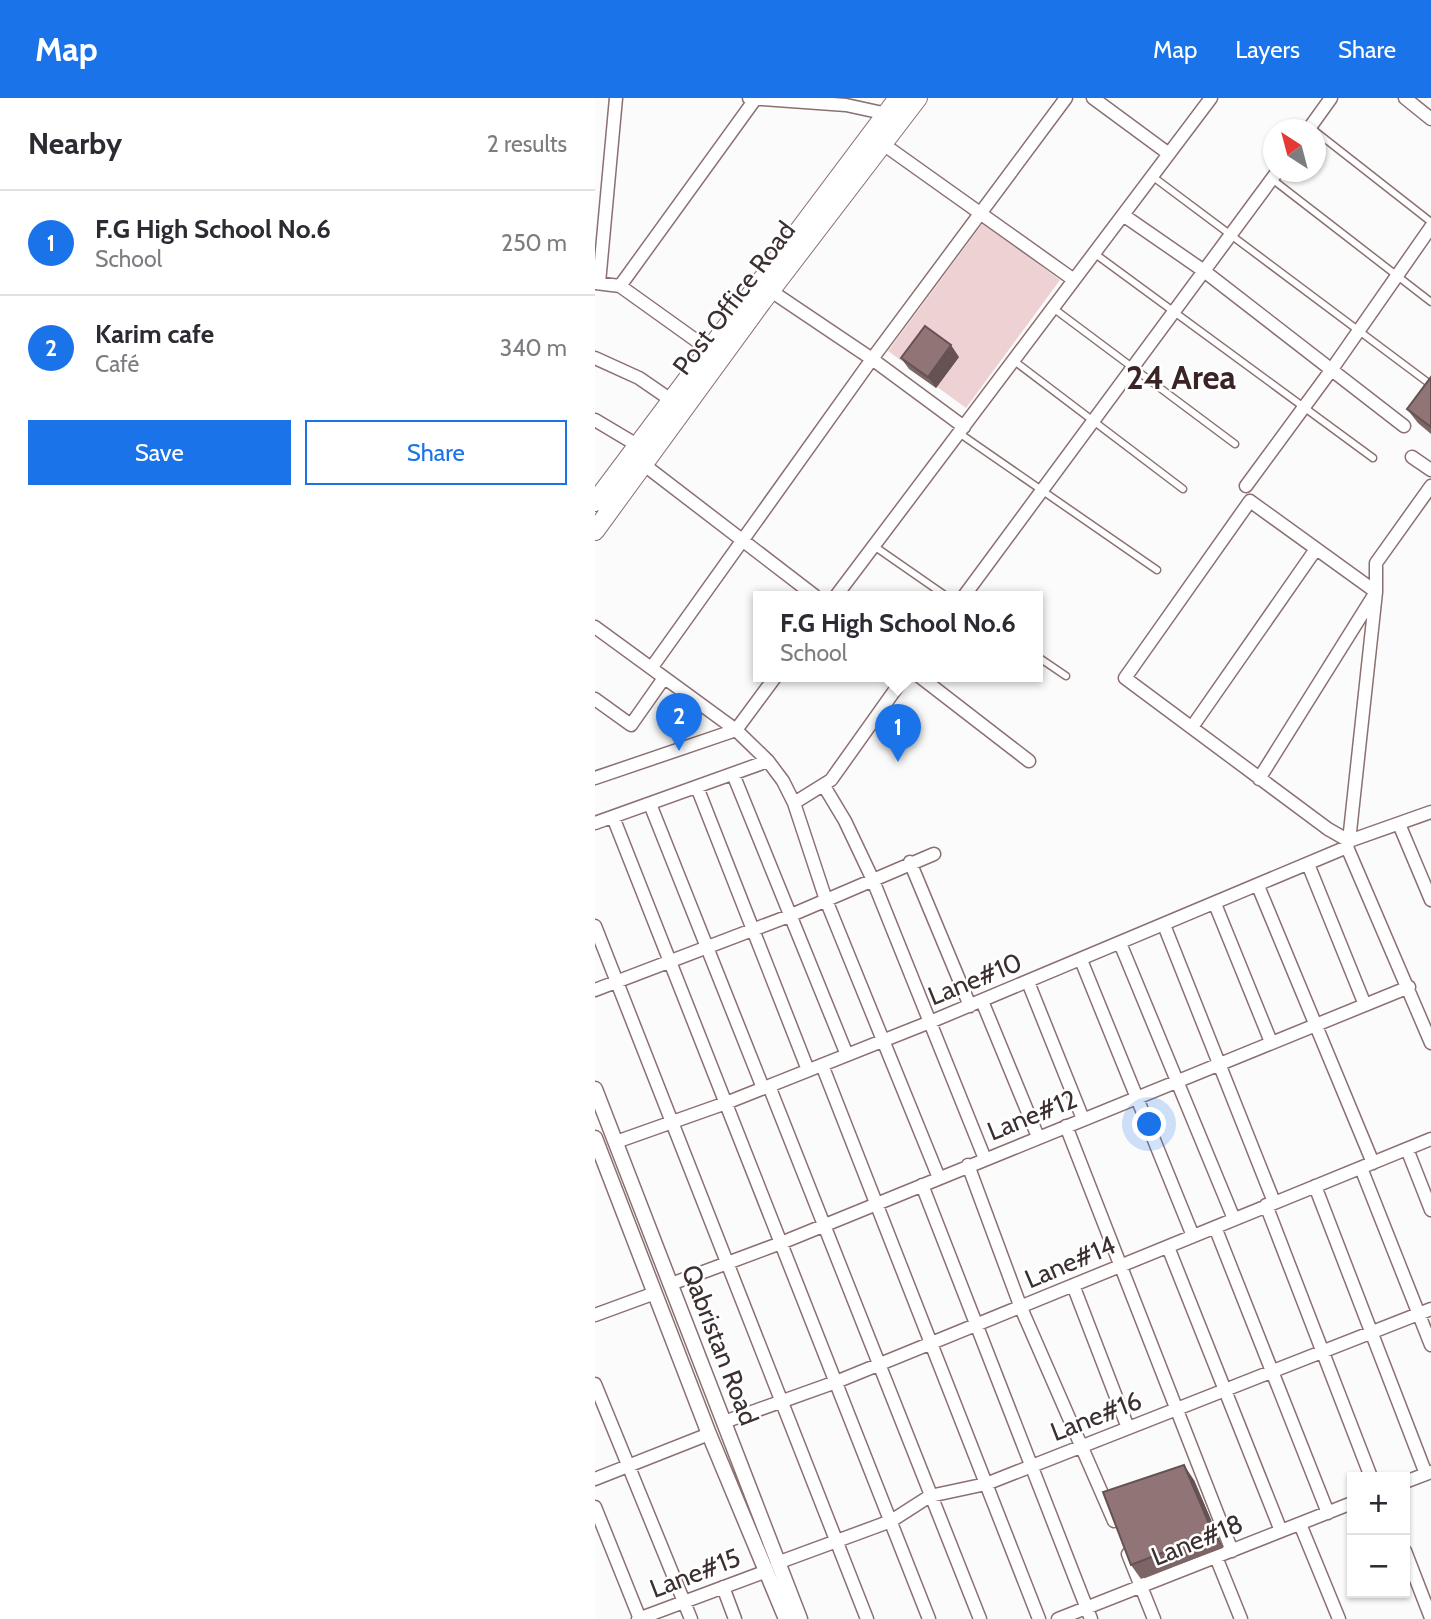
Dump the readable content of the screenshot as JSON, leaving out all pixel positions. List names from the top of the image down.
{
  "streets": {
    "main road": ["Post Office Road"],
    "street": [
      "Lane#10",
      "Lane#12",
      "Lane#14",
      "Qabristan Road",
      "Lane#16",
      "Lane#18",
      "Lane#15"
    ]
  },
  "crossings": [
    ["Lane#10", "Qabristan Road"],
    ["Lane#12", "Qabristan Road"],
    ["Lane#14", "Qabristan Road"],
    ["Qabristan Road", "Lane#16"],
    ["Qabristan Road", "Lane#15"],
    ["Lane#16", "Lane#15"]
  ],
  "districts": ["24 Area"],
  "north": "top left",
  "page": {
    "header": "Map",
    "nav": ["Map", "Layers", "Share"],
    "heading": ["Nearby", "2 results"],
    "list": [
      {
        "mark": "1",
        "name": "F.G High School No.6",
        "note": "School",
        "value": "250 m"
      },
      {
        "mark": "2",
        "name": "Karim cafe",
        "note": "Café",
        "value": "340 m"
      }
    ],
    "buttons": ["Save", "Share"],
    "popup": ["F.G High School No.6", "School"],
    "pins": ["2", "1"],
    "map_buttons": ["+", "−"]
  }
}
